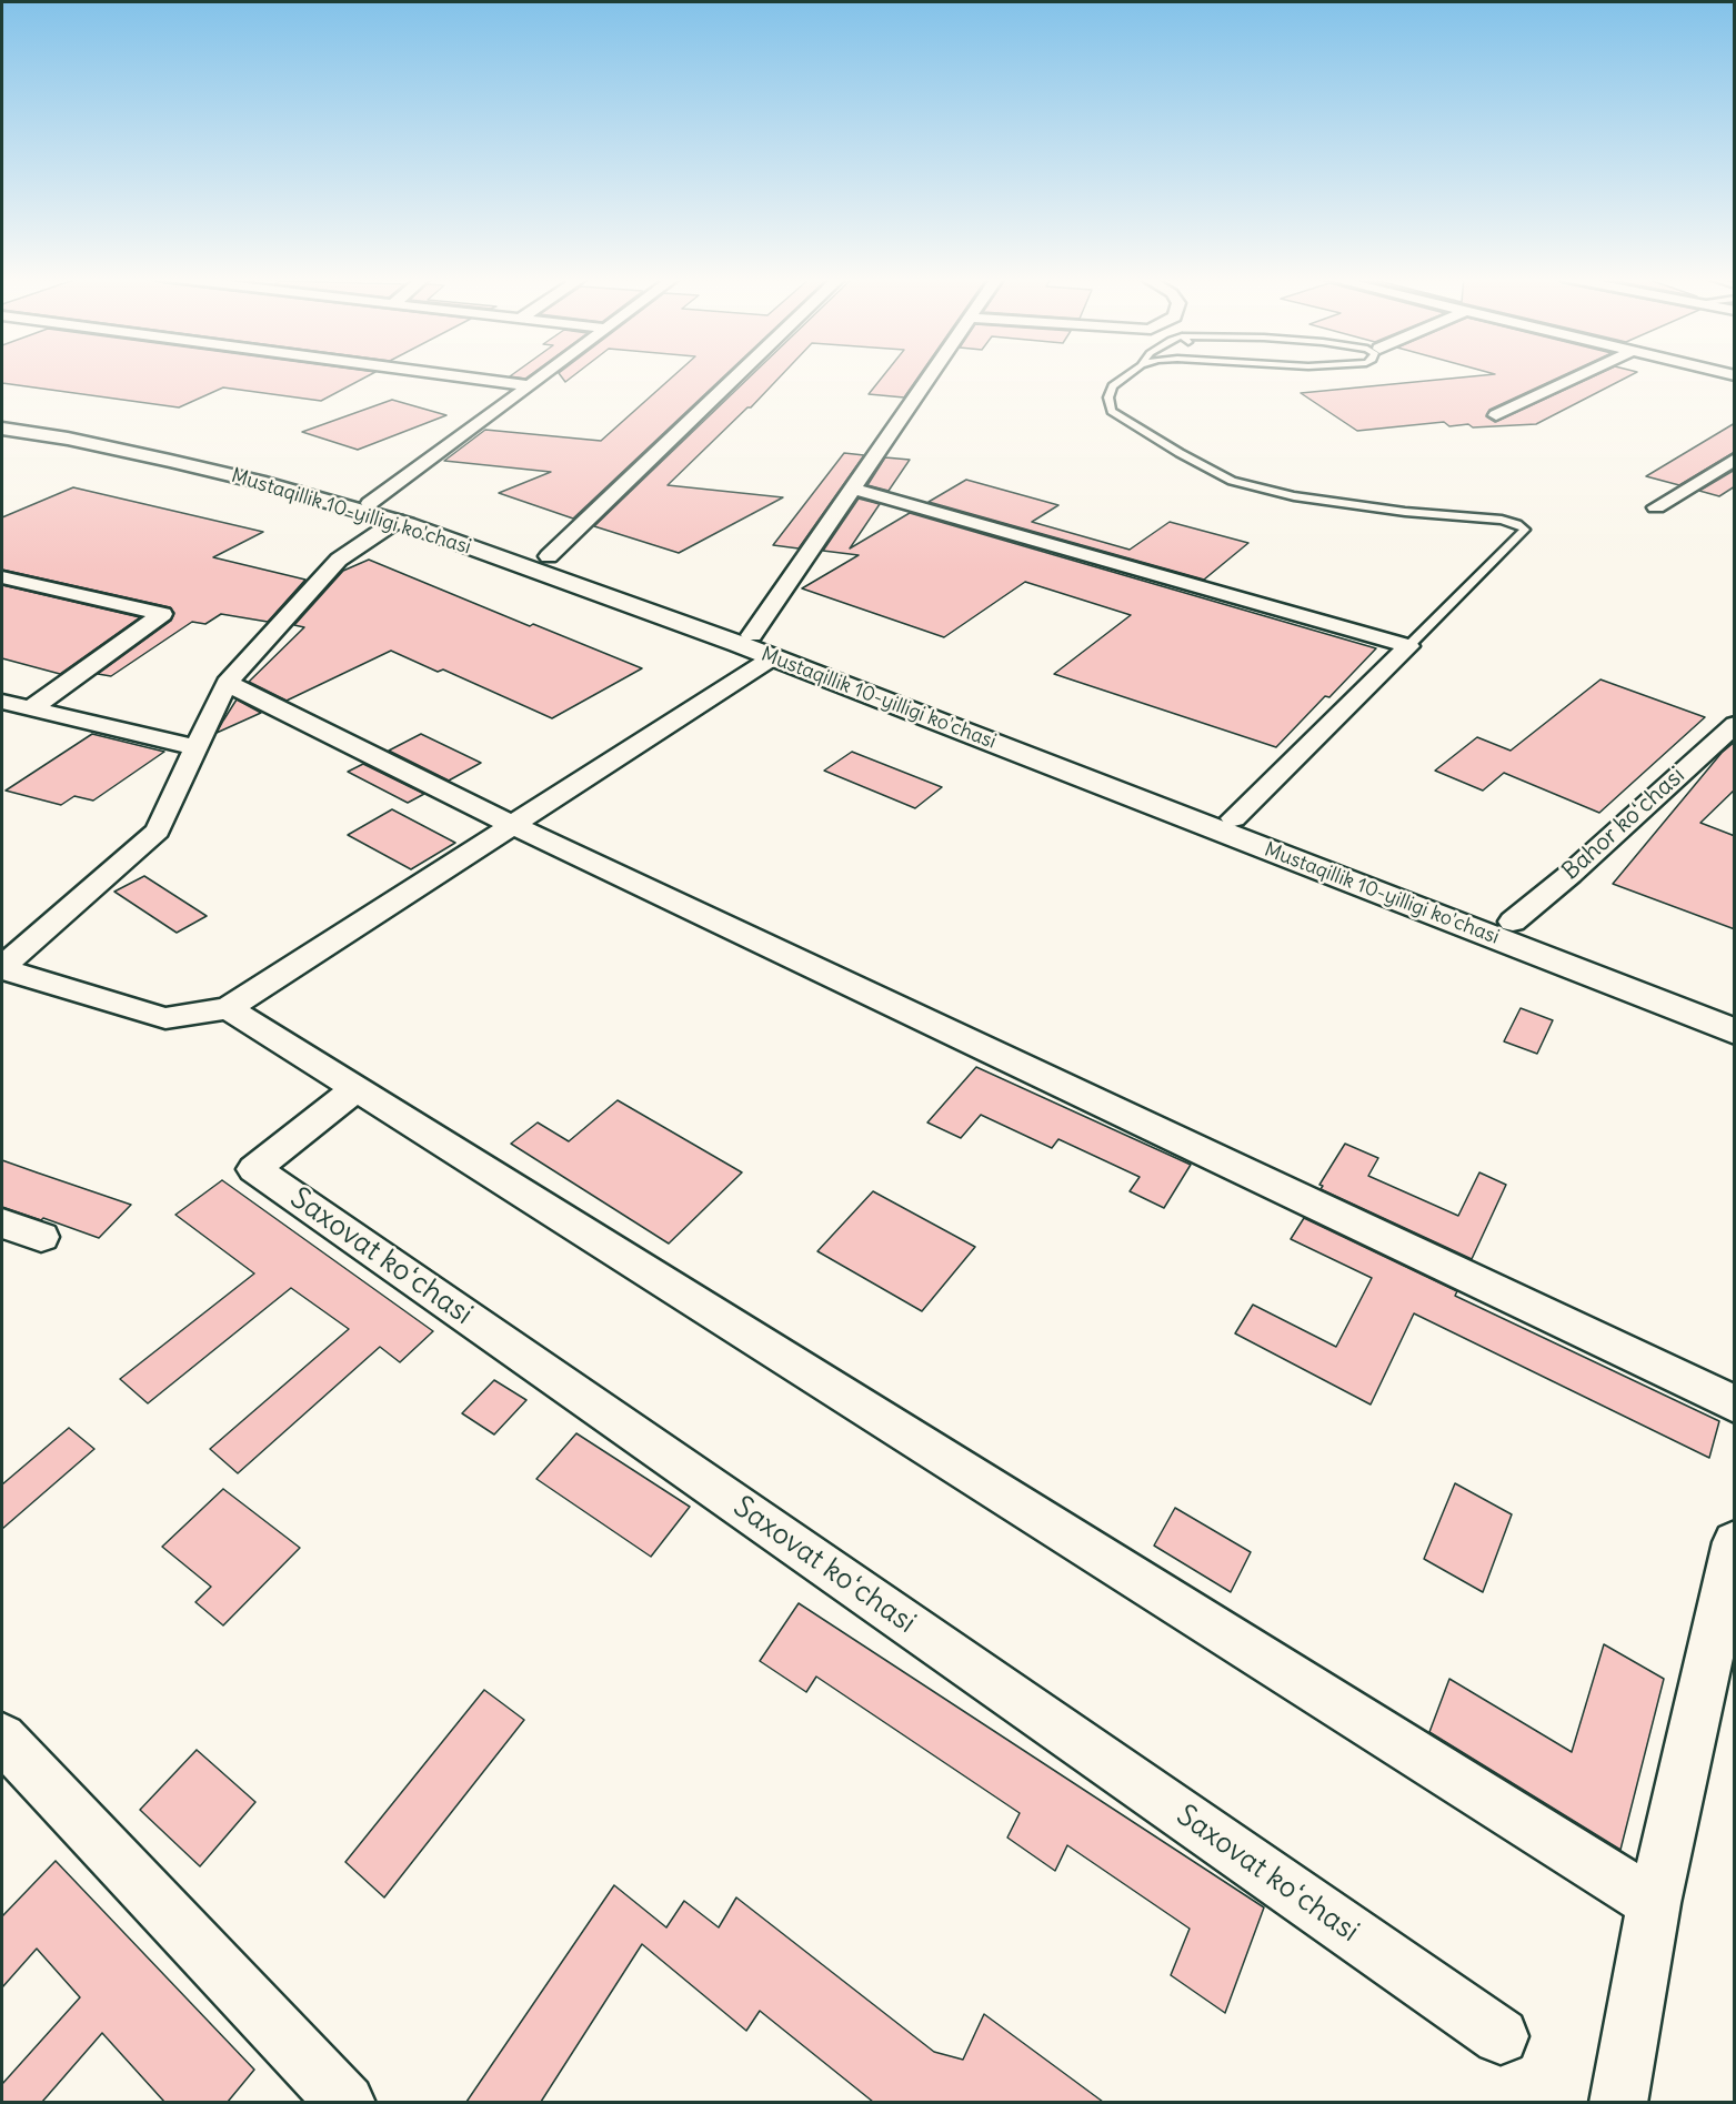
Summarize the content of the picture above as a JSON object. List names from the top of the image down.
{
  "streets": {
    "main road": ["Mustaqillik 10-yilligi ko'chasi"],
    "street": ["Bahor koʻchasi", "Saxovat koʻchasi"]
  },
  "crossings": [
    ["Mustaqillik 10-yilligi ko'chasi", "Bahor koʻchasi"]
  ]
}
